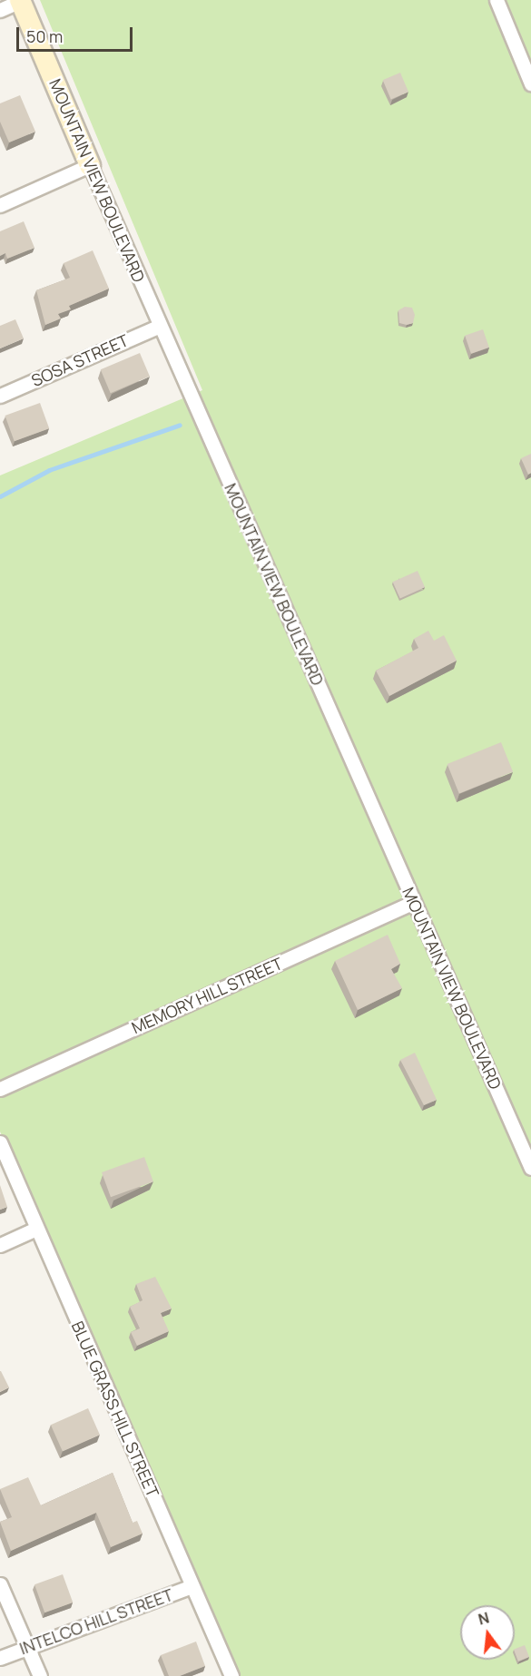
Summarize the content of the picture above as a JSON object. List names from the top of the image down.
{
  "streets": {
    "street": [
      "MOUNTAIN VIEW BOULEVARD",
      "SOSA STREET",
      "MEMORY HILL STREET",
      "BLUE GRASS HILL STREET",
      "INTELCO HILL STREET"
    ]
  },
  "crossings": [
    ["MOUNTAIN VIEW BOULEVARD", "SOSA STREET"],
    ["MOUNTAIN VIEW BOULEVARD", "MEMORY HILL STREET"],
    ["BLUE GRASS HILL STREET", "INTELCO HILL STREET"]
  ],
  "scale_bar": "50 m",
  "north": "top"
}
